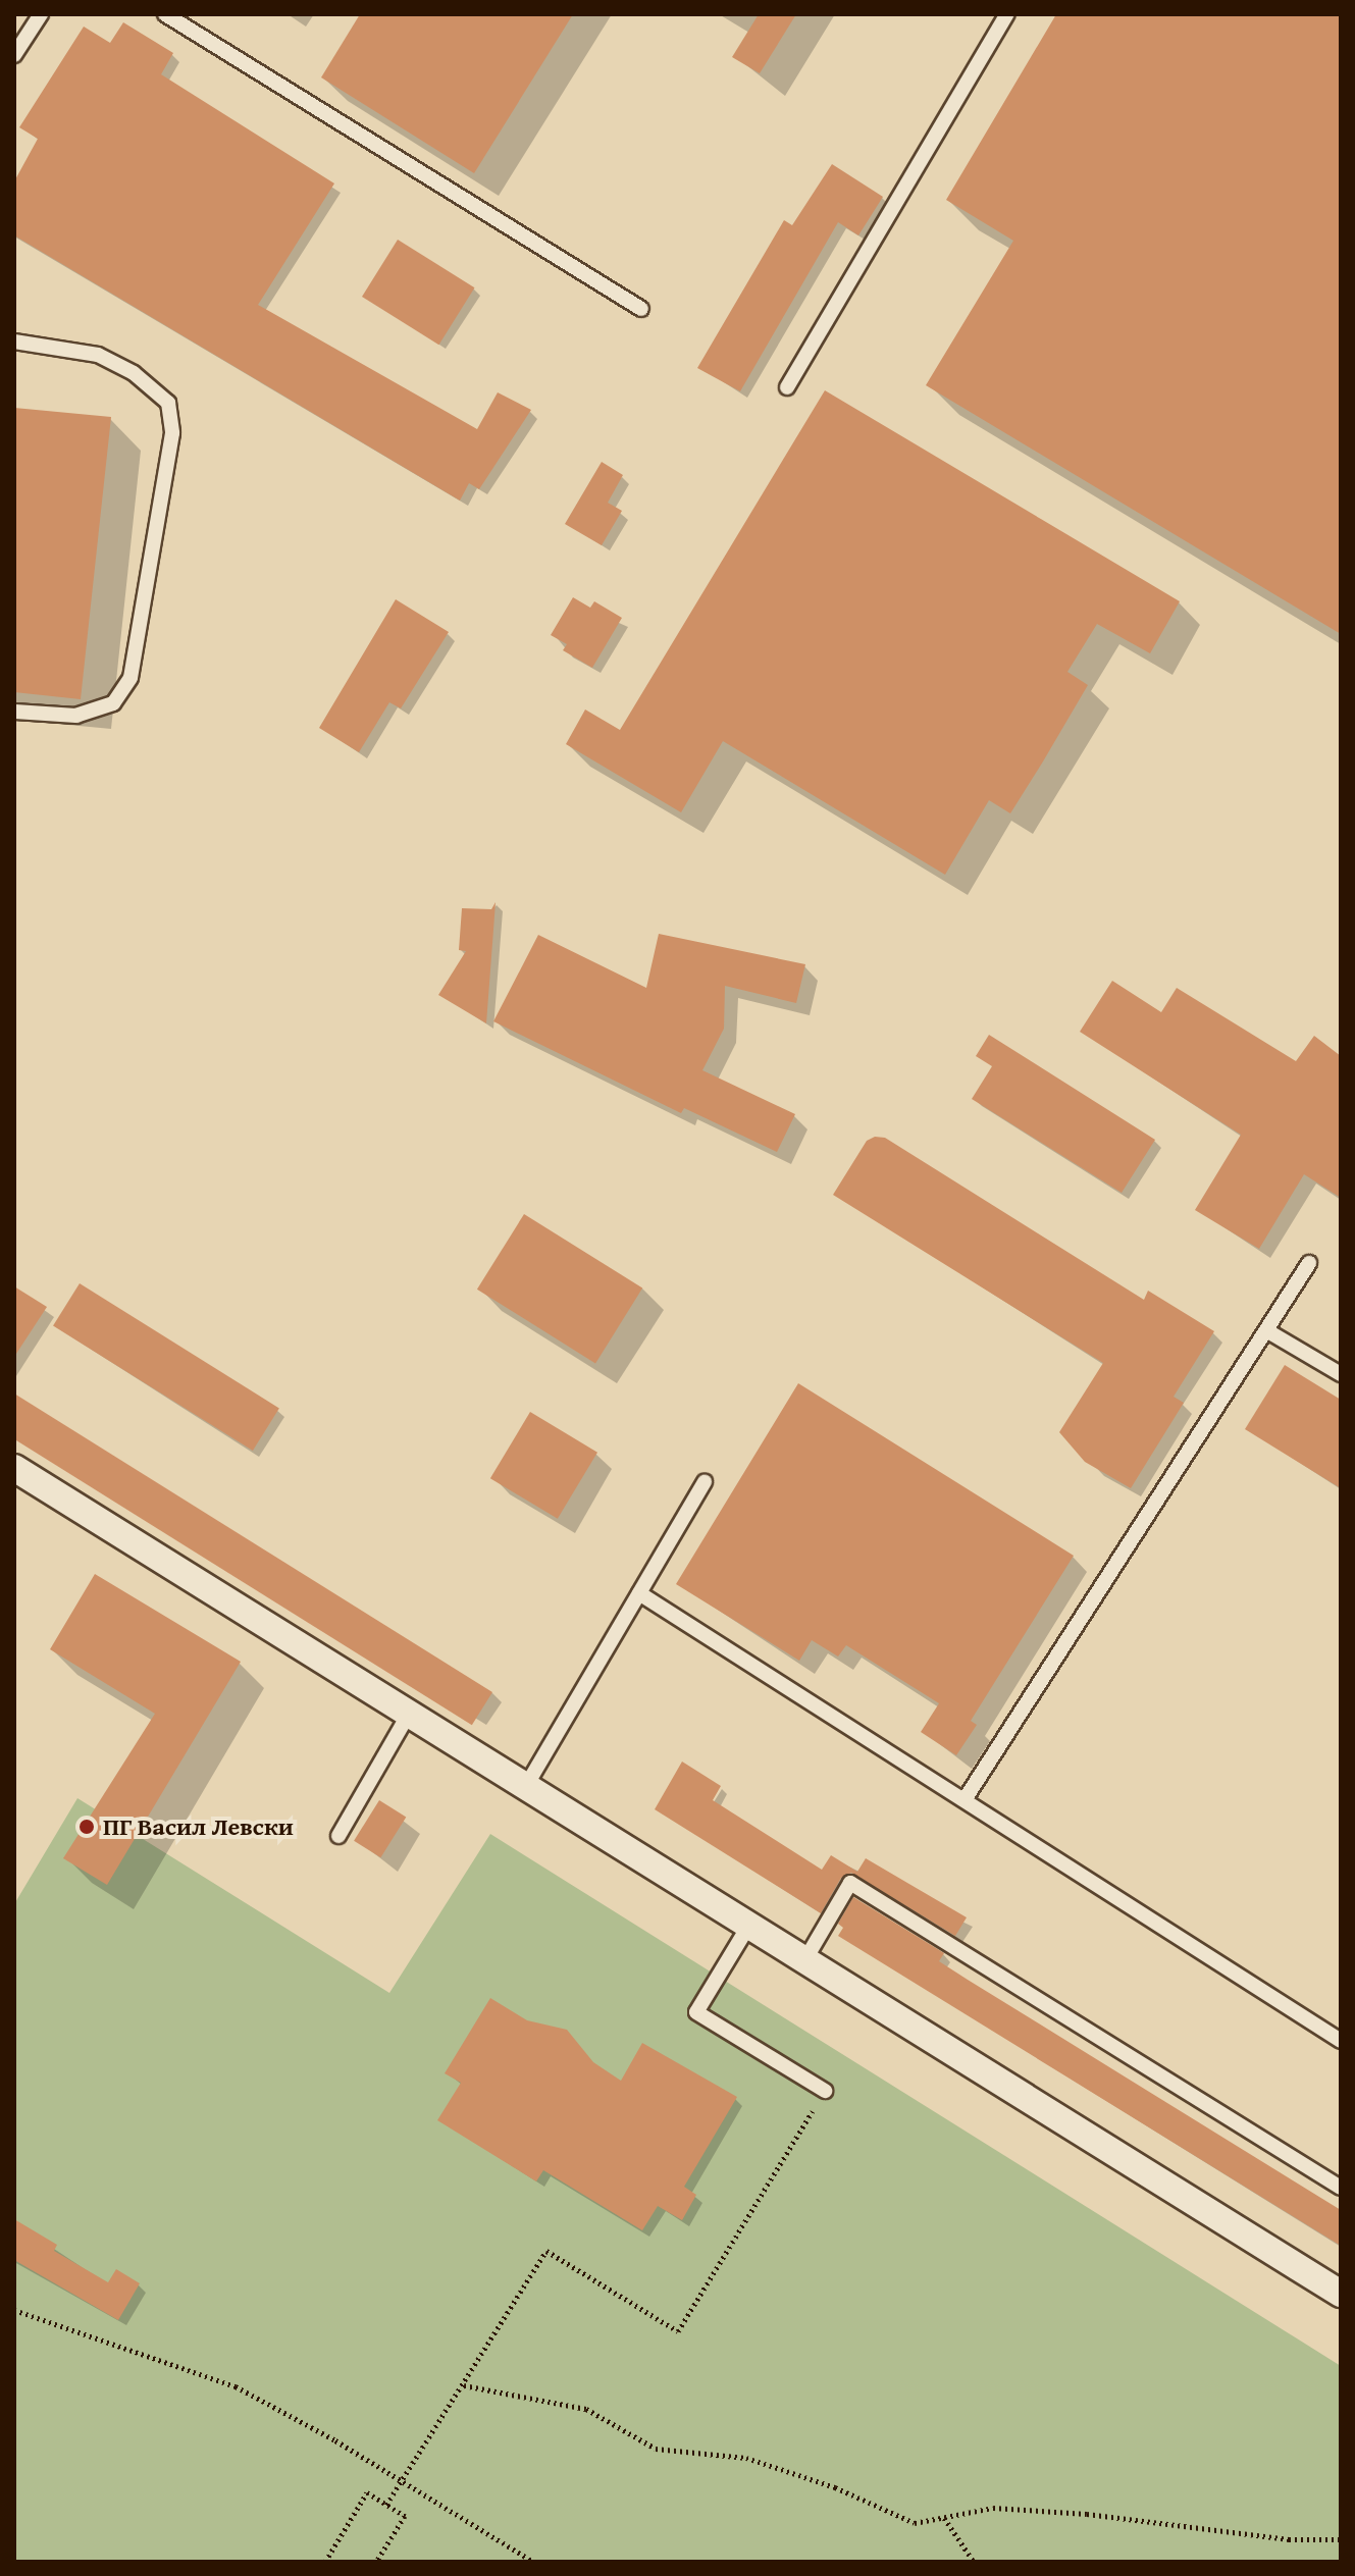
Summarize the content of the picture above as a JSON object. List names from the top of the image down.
{
  "places": ["ПГ Васил Левски"]
}
